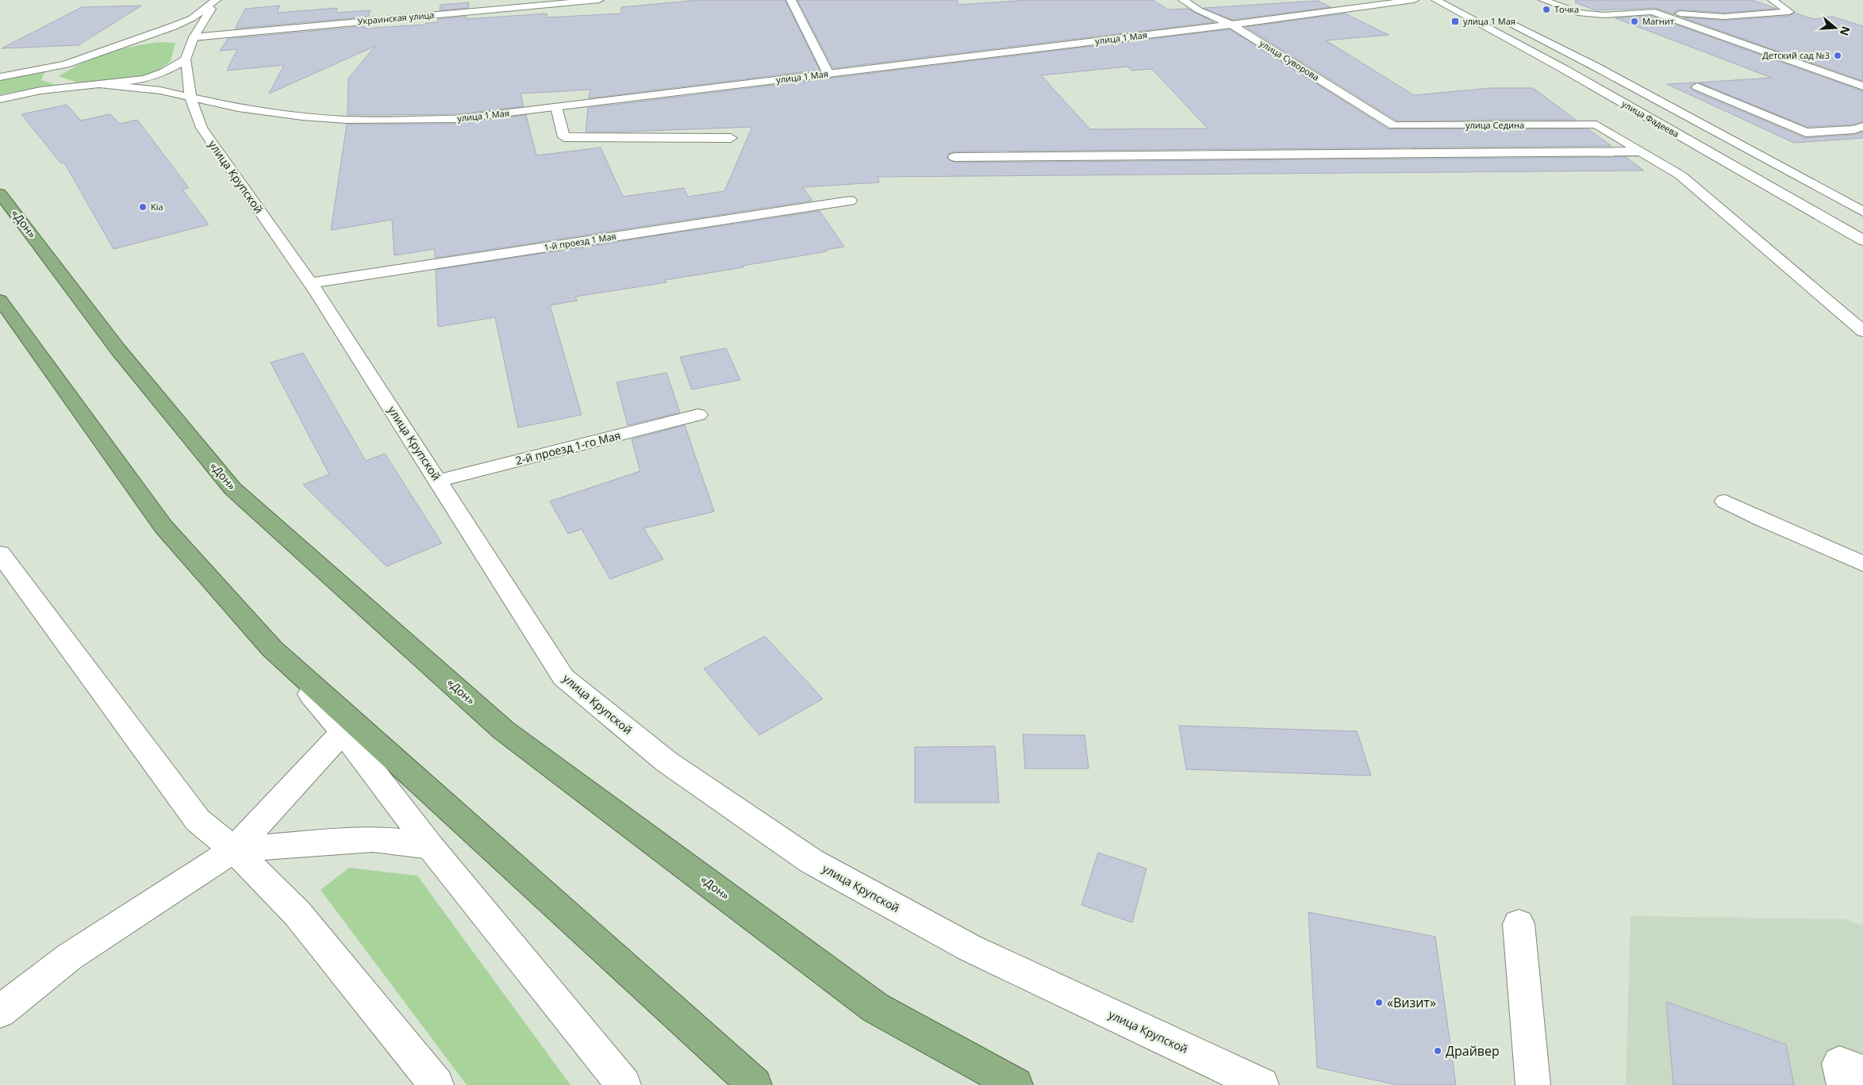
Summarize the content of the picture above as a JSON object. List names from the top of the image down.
{
  "streets": {
    "highway": ["«Дон»"],
    "street": [
      "Украинская улица",
      "улица 1 Мая",
      "улица Суворова",
      "улица Фадеева",
      "улица Седина",
      "улица Крупской",
      "1-й проезд 1 Мая",
      "2-й проезд 1-го Мая"
    ]
  },
  "crossings": [
    ["Украинская улица", "улица Крупской"],
    ["улица 1 Мая", "улица Суворова"],
    ["улица 1 Мая", "улица Крупской"],
    ["улица Суворова", "улица Седина"],
    ["улица Крупской", "1-й проезд 1 Мая"],
    ["улица Крупской", "2-й проезд 1-го Мая"]
  ],
  "places": {
    "other": [
      "Точка",
      "Магнит",
      "Детский сад №3",
      "Kia",
      "«Визит»",
      "Драйвер"
    ],
    "transit": ["улица 1 Мая"]
  },
  "north": "right"
}
